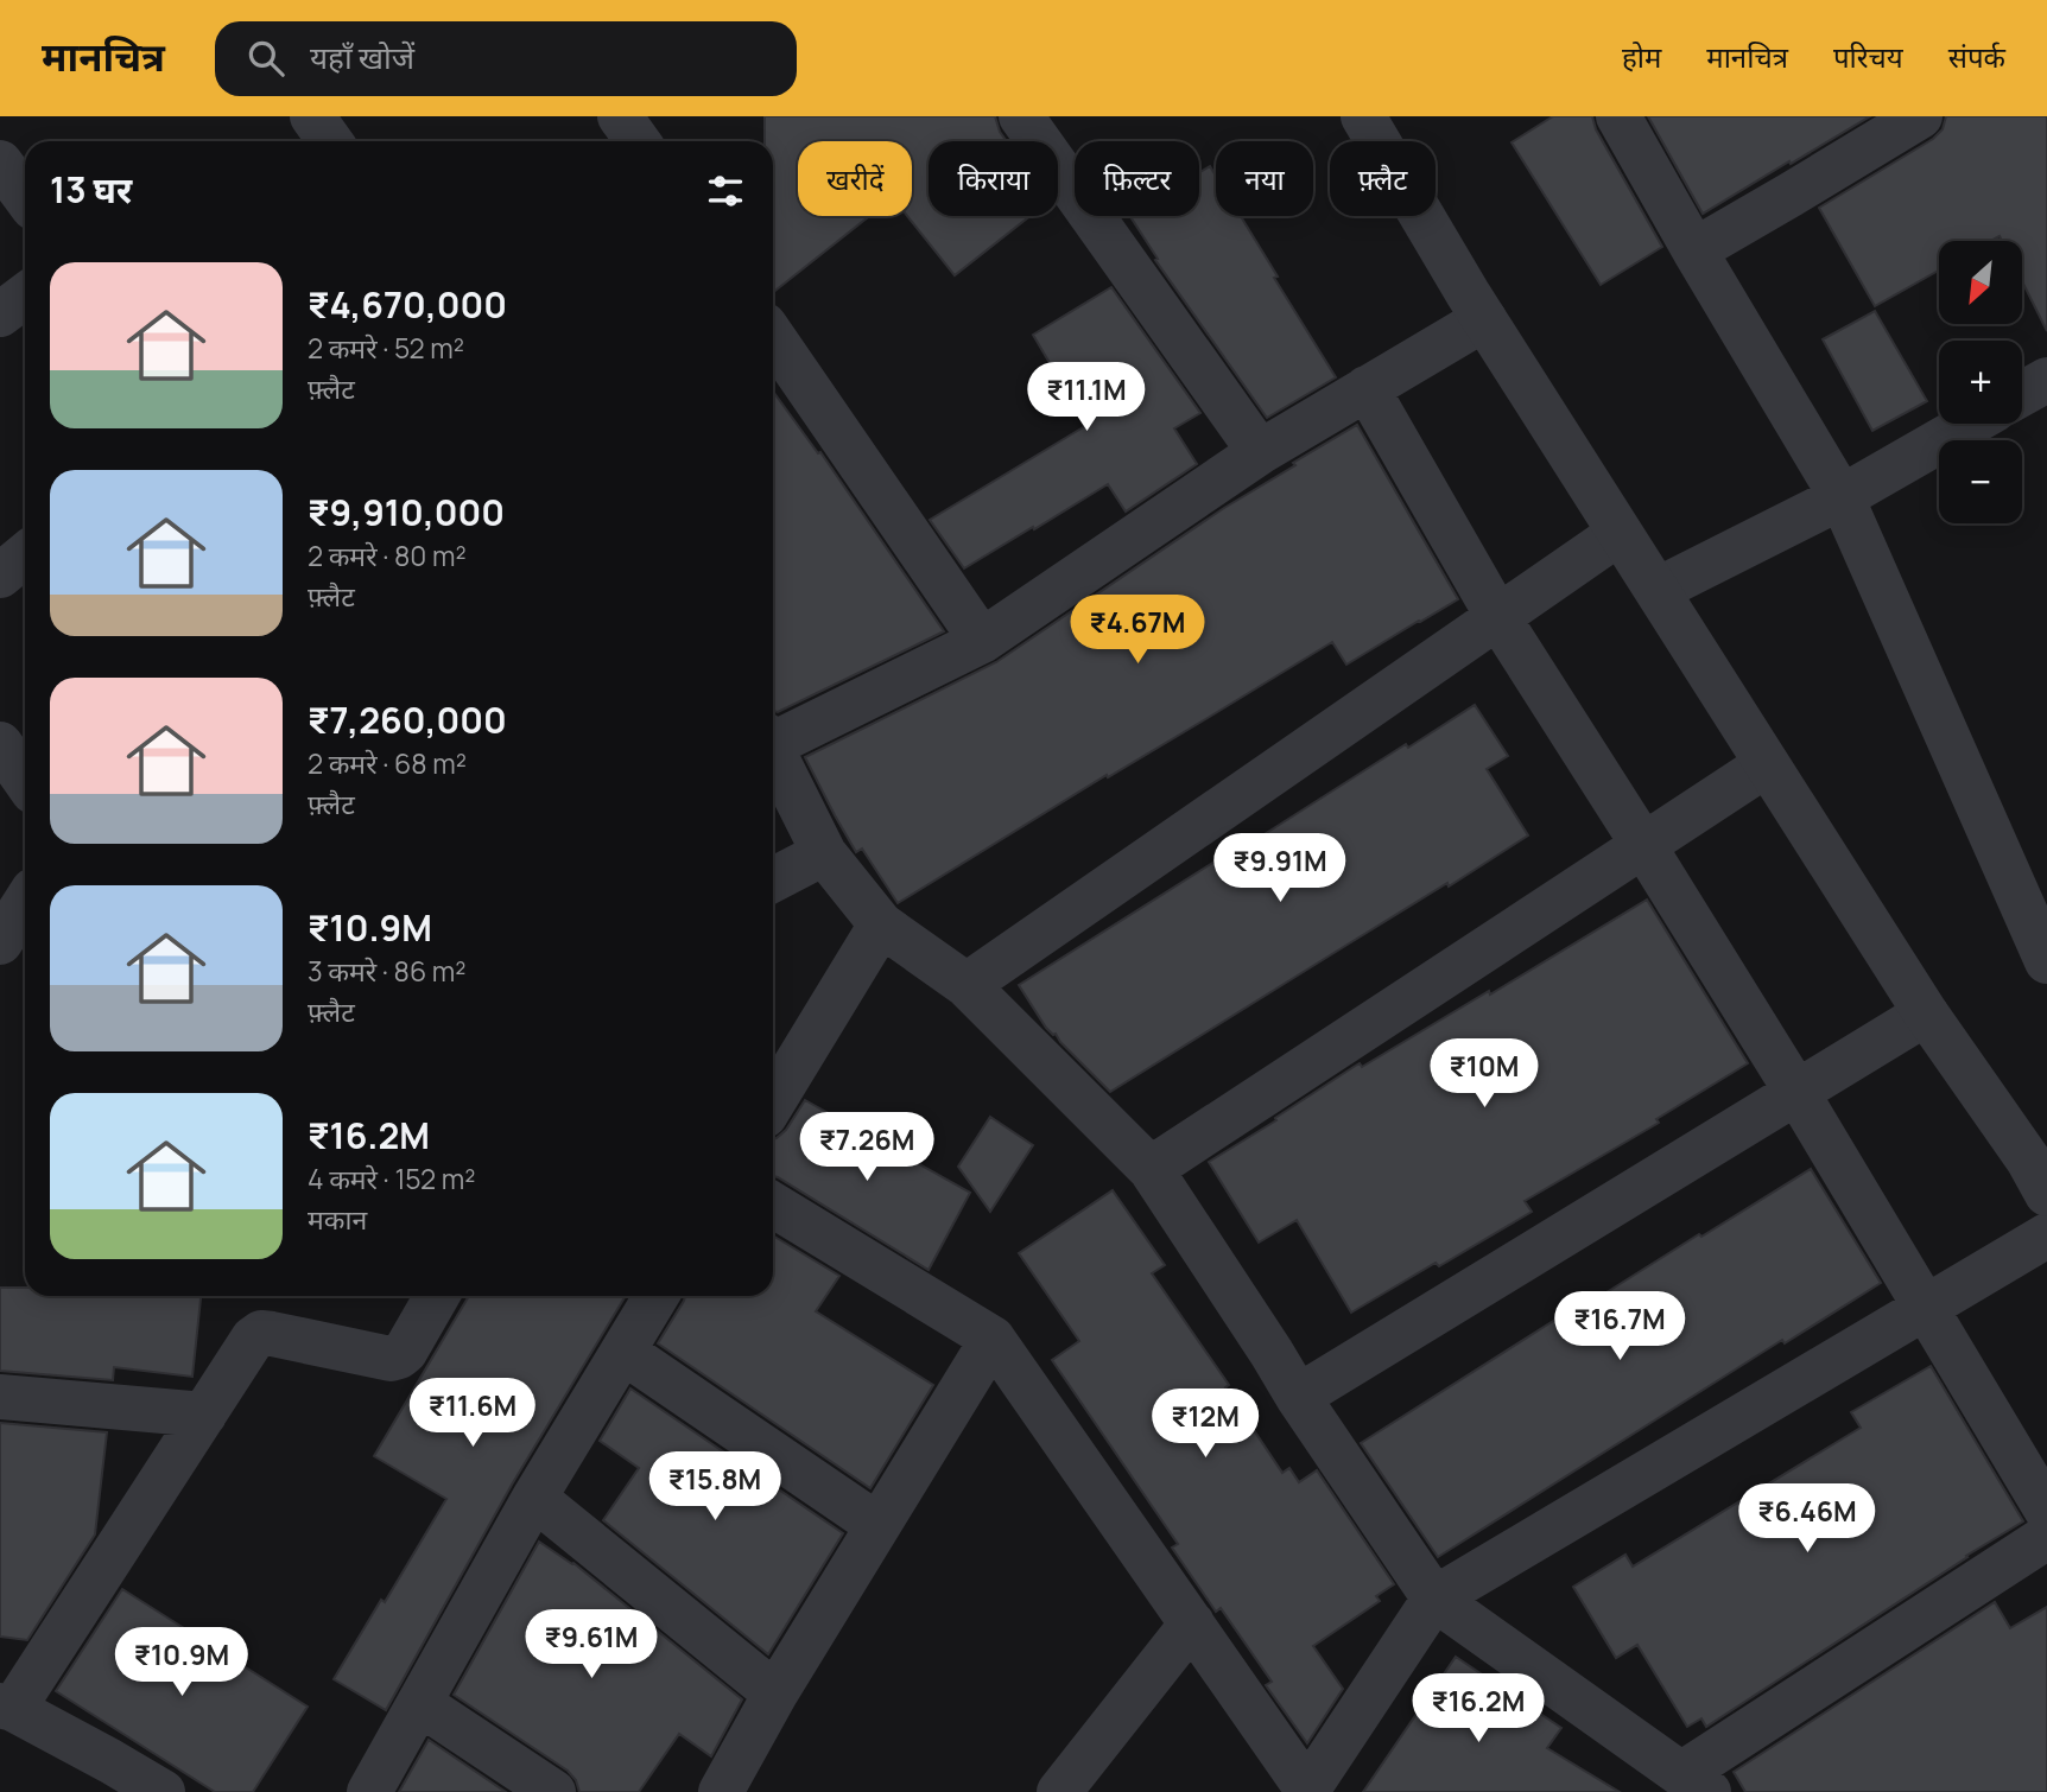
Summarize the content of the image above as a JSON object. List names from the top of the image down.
{
  "north": "bottom left",
  "page": {
    "header": "मानचित्र",
    "search": "यहाँ खोजें",
    "nav": [
      "होम",
      "मानचित्र",
      "परिचय",
      "संपर्क"
    ],
    "chip": [
      "खरीदें",
      "किराया",
      "फ़िल्टर",
      "नया",
      "फ़्लैट"
    ],
    "heading": "13 घर",
    "map_buttons": ["+", "−"],
    "list": [
      {
        "name": "₹4,670,000",
        "note": "2 कमरे · 52 m² · फ़्लैट"
      },
      {
        "name": "₹9,910,000",
        "note": "2 कमरे · 80 m² · फ़्लैट"
      },
      {
        "name": "₹7,260,000",
        "note": "2 कमरे · 68 m² · फ़्लैट"
      },
      {
        "name": "₹10.9M",
        "note": "3 कमरे · 86 m² · फ़्लैट"
      },
      {
        "name": "₹16.2M",
        "note": "4 कमरे · 152 m² · मकान"
      }
    ],
    "price": [
      "₹11.1M",
      "₹4.67M",
      "₹9.91M",
      "₹10M",
      "₹7.26M",
      "₹16.7M",
      "₹11.6M",
      "₹12M",
      "₹15.8M",
      "₹6.46M",
      "₹9.61M",
      "₹10.9M",
      "₹16.2M"
    ]
  }
}
